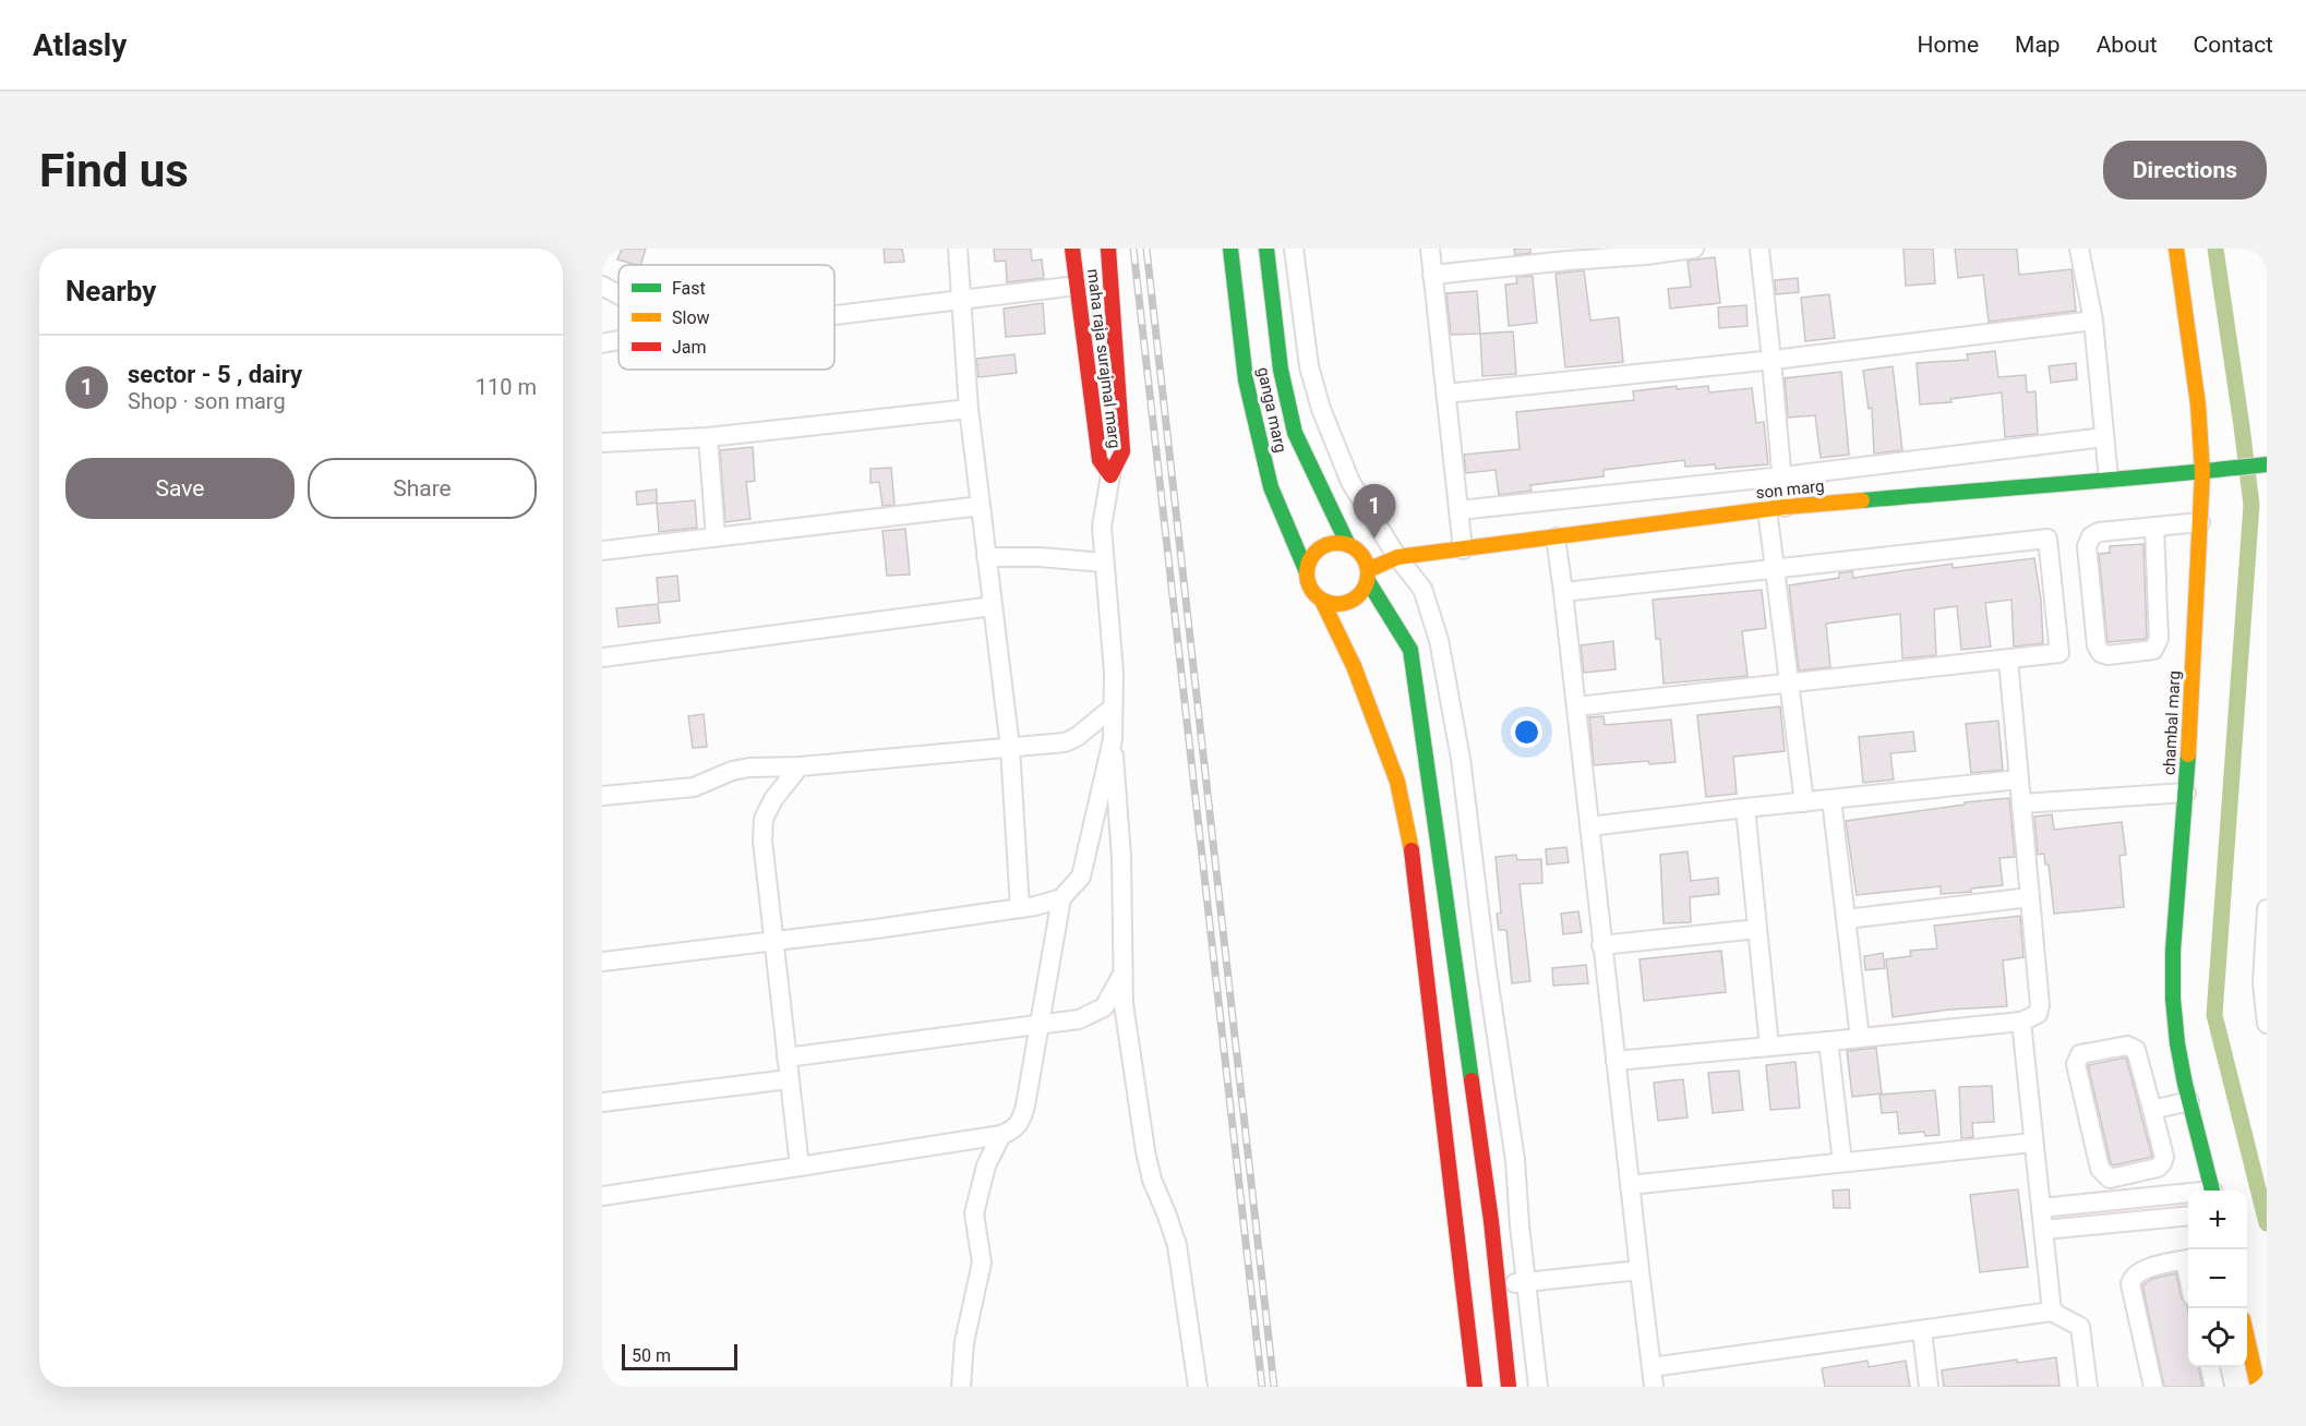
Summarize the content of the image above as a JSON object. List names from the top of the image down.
{
  "streets": {
    "street": [
      "maha raja surajmal marg",
      "ganga marg",
      "son marg",
      "chambal marg"
    ]
  },
  "crossings": [
    ["ganga marg", "son marg"],
    ["son marg", "chambal marg"]
  ],
  "legend": ["Fast", "Slow", "Jam"],
  "scale_bar": "50 m",
  "page": {
    "header": "Atlasly",
    "nav": [
      "Home",
      "Map",
      "About",
      "Contact"
    ],
    "buttons": [
      "Directions",
      ["Save", "Share"]
    ],
    "title": "Find us",
    "heading": "Nearby",
    "list": [
      {
        "mark": "1",
        "name": "sector - 5 , dairy",
        "note": "Shop · son marg",
        "value": "110 m"
      }
    ],
    "pins": "1",
    "map_buttons": ["+", "−"],
    "scale": "50 m"
  }
}
